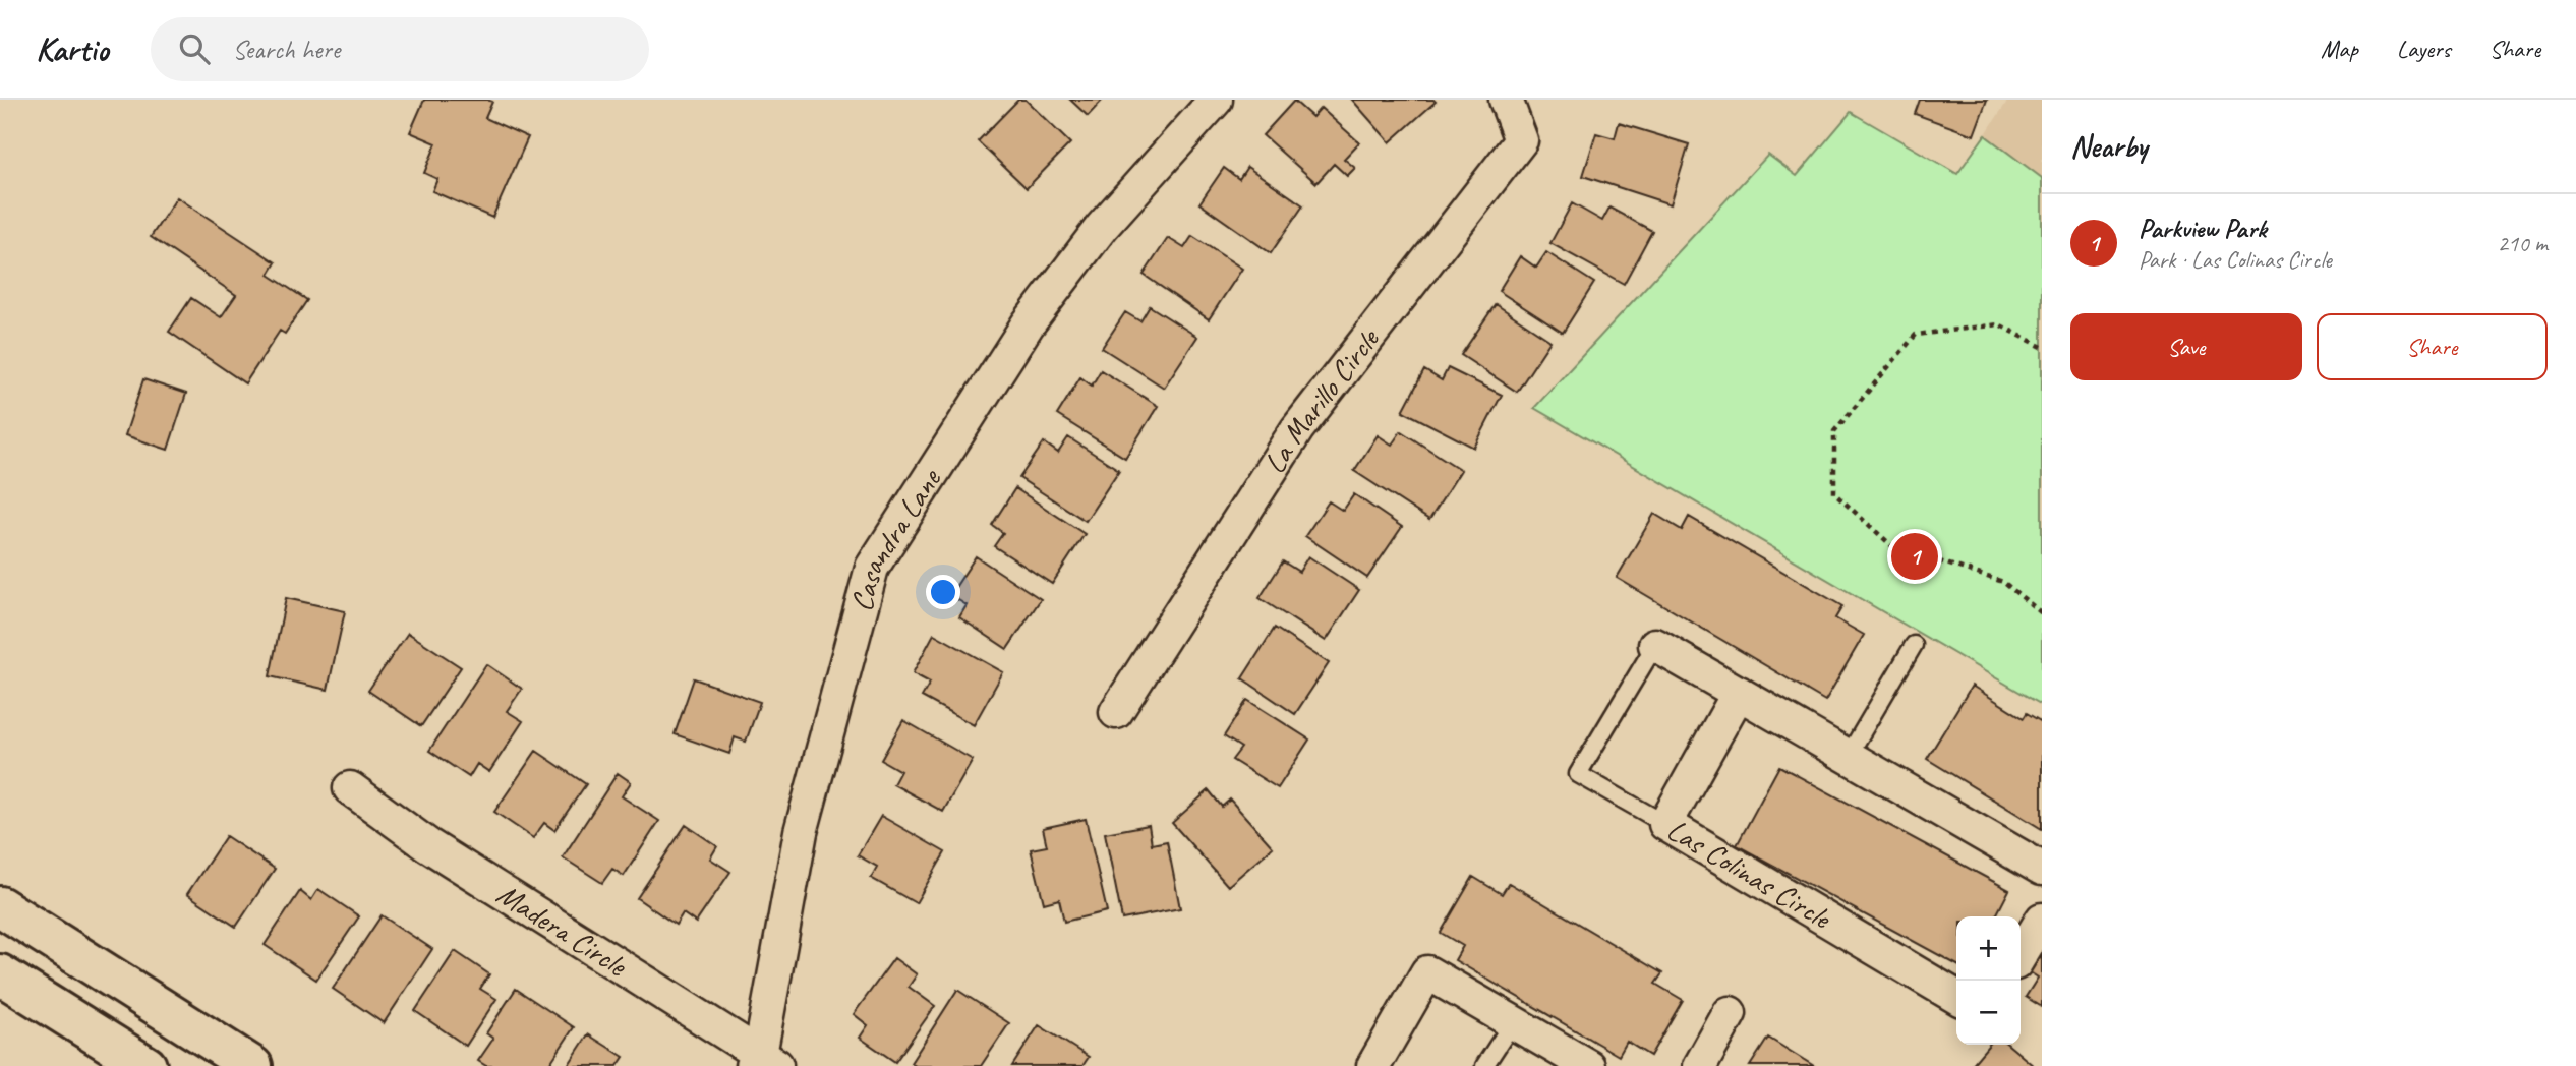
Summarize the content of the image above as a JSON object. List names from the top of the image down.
{
  "streets": {
    "street": [
      "La Marillo Circle",
      "Casandra Lane",
      "Las Colinas Circle",
      "Madera Circle"
    ]
  },
  "crossings": [
    ["Casandra Lane", "Madera Circle"]
  ],
  "page": {
    "header": "Kartio",
    "search": "Search here",
    "nav": ["Map", "Layers", "Share"],
    "heading": "Nearby",
    "list": [
      {
        "mark": "1",
        "name": "Parkview Park",
        "note": "Park · Las Colinas Circle",
        "value": "210 m"
      }
    ],
    "buttons": ["Save", "Share"],
    "pins": "1",
    "map_buttons": ["+", "−"]
  }
}
